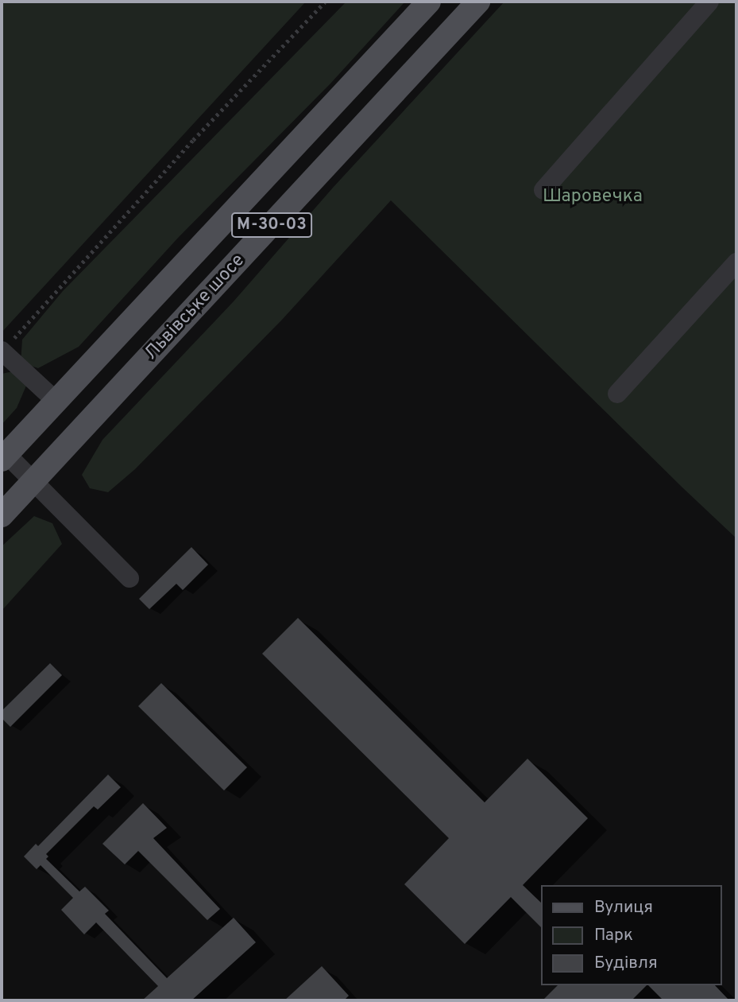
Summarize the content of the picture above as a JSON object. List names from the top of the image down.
{
  "streets": {
    "main road": ["М-30-03", "Львівське шосе"]
  },
  "parks": ["Шаровечка"],
  "legend": ["Вулиця", "Парк", "Будівля"]
}
